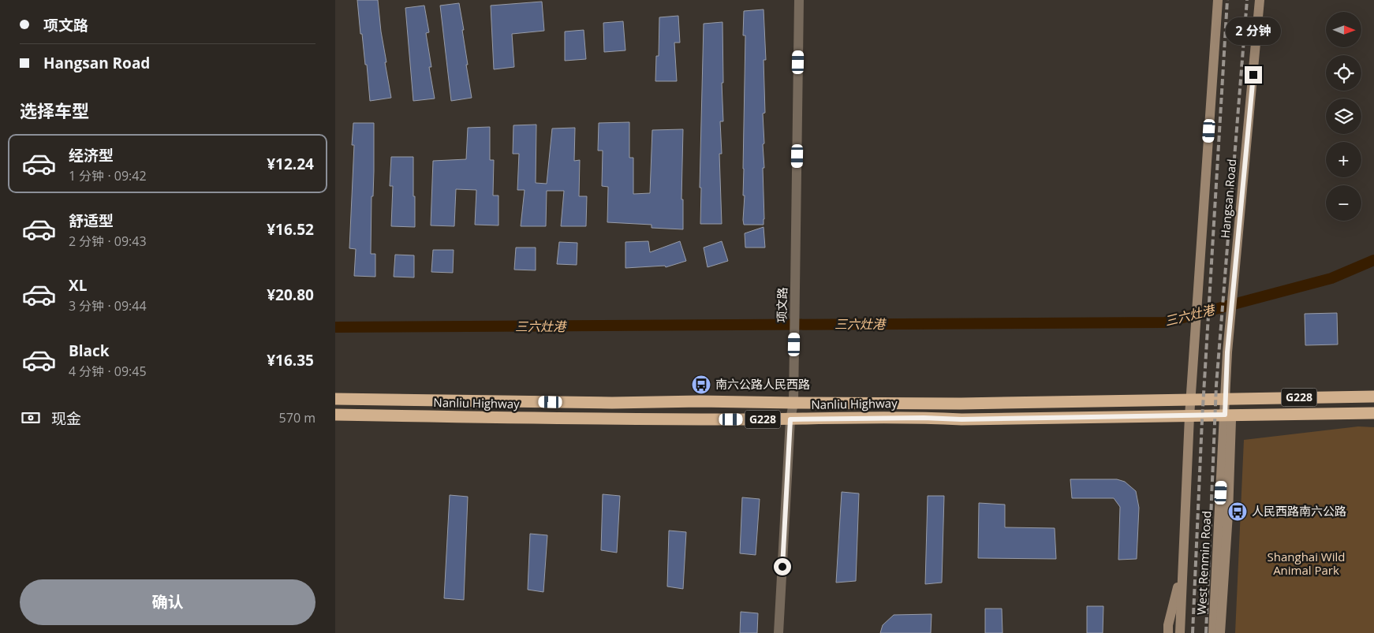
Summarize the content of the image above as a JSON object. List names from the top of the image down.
{
  "streets": {
    "highway": ["G228", "Nanliu Highway"],
    "main road": ["Hangsan Road", "West Renmin Road"],
    "street": ["项文路"]
  },
  "crossings": [
    ["Hangsan Road", "Nanliu Highway"],
    ["Hangsan Road", "West Renmin Road"],
    ["项文路", "Nanliu Highway"],
    ["Nanliu Highway", "West Renmin Road"]
  ],
  "water": ["三六灶港"],
  "parks": ["Shanghai Wild Animal Park"],
  "places": {
    "bus stop": ["南六公路人民西路", "人民西路南六公路"]
  },
  "north": "right",
  "page": {
    "banner": ["项文路", "Hangsan Road"],
    "map_buttons": ["+", "−"],
    "bubble": "2 分钟",
    "heading": "选择车型",
    "list": [
      {
        "name": "经济型",
        "note": "1 分钟 · 09:42",
        "value": "¥12.24"
      },
      {
        "name": "舒适型",
        "note": "2 分钟 · 09:43",
        "value": "¥16.52"
      },
      {
        "name": "XL",
        "note": "3 分钟 · 09:44",
        "value": "¥20.80"
      },
      {
        "name": "Black",
        "note": "4 分钟 · 09:45",
        "value": "¥16.35"
      }
    ],
    "pay": ["现金", "570 m"],
    "buttons": "确认"
  }
}
